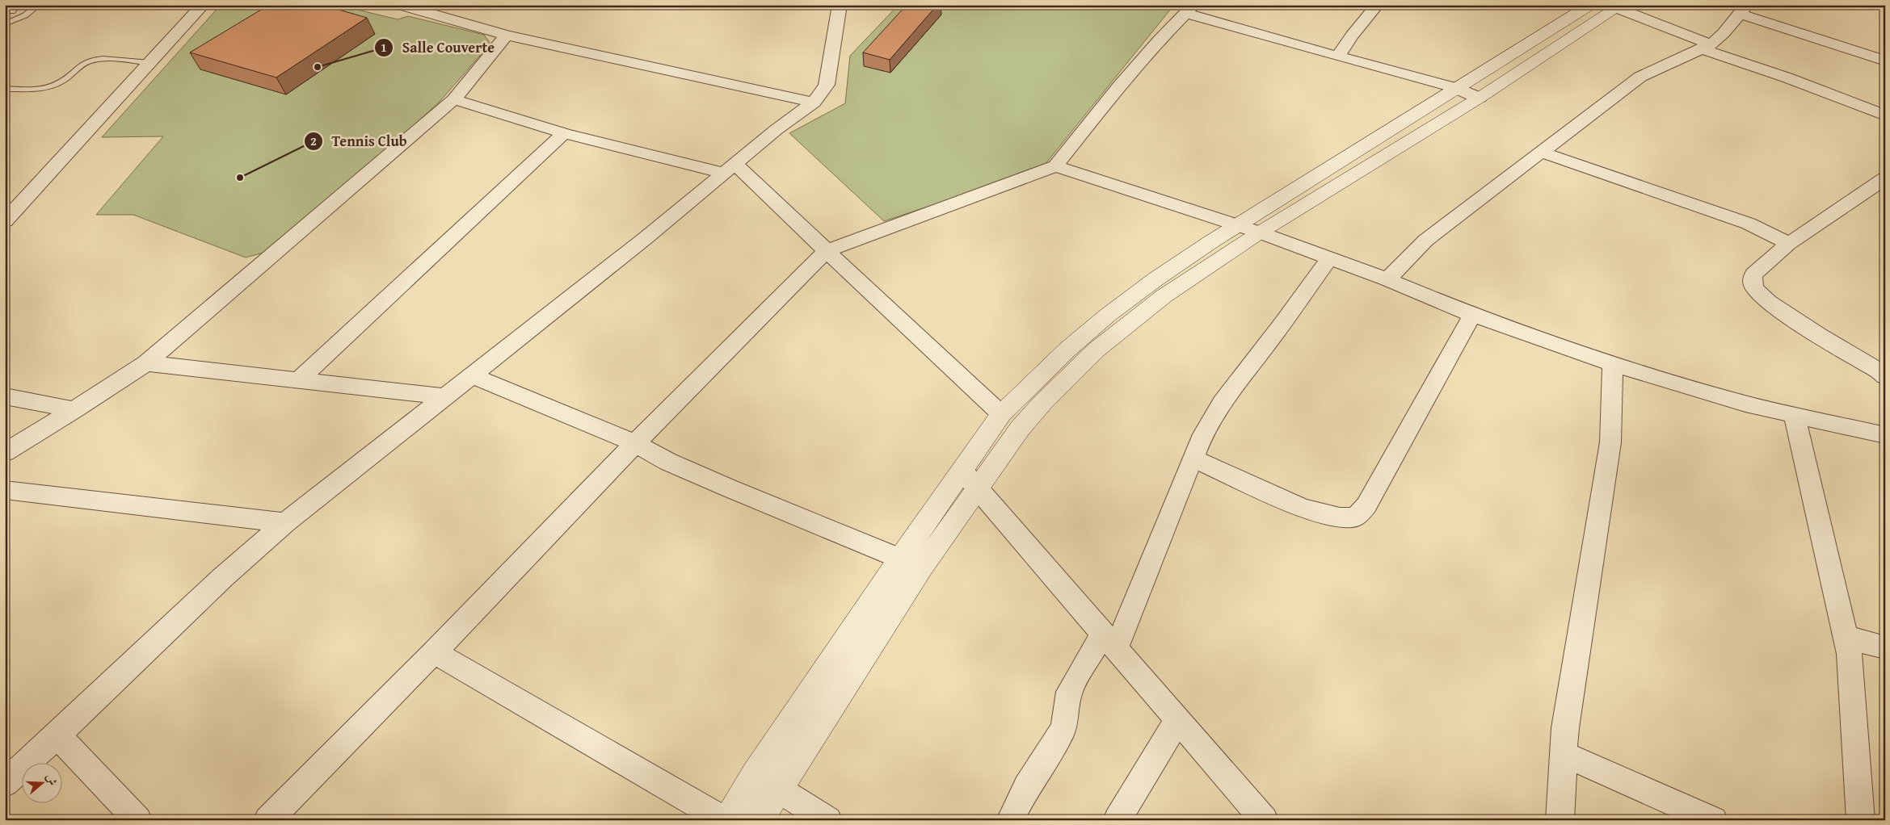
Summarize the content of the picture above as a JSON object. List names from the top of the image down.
{
  "places": ["Salle Couverte", "Tennis Club"],
  "north": "right"
}
